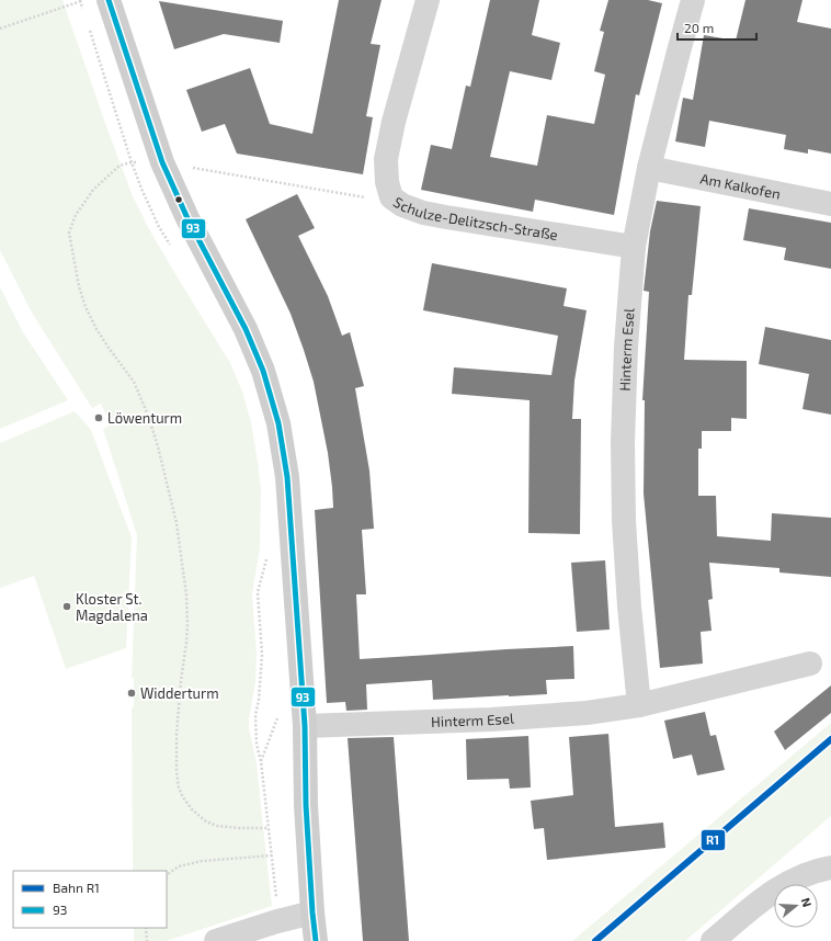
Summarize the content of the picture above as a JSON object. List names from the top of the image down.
{
  "streets": {
    "street": ["Am Kalkofen", "Schulze-Delitzsch-Straße", "Hinterm Esel"]
  },
  "crossings": [
    ["Am Kalkofen", "Hinterm Esel"],
    ["Schulze-Delitzsch-Straße", "Hinterm Esel"]
  ],
  "places": ["Löwenturm", "Kloster St. Magdalena", "Widderturm"],
  "lines": ["transit line 93", "rail line R1"],
  "legend": ["Bahn R1", "93"],
  "scale_bar": "20 m",
  "north": "right"
}
